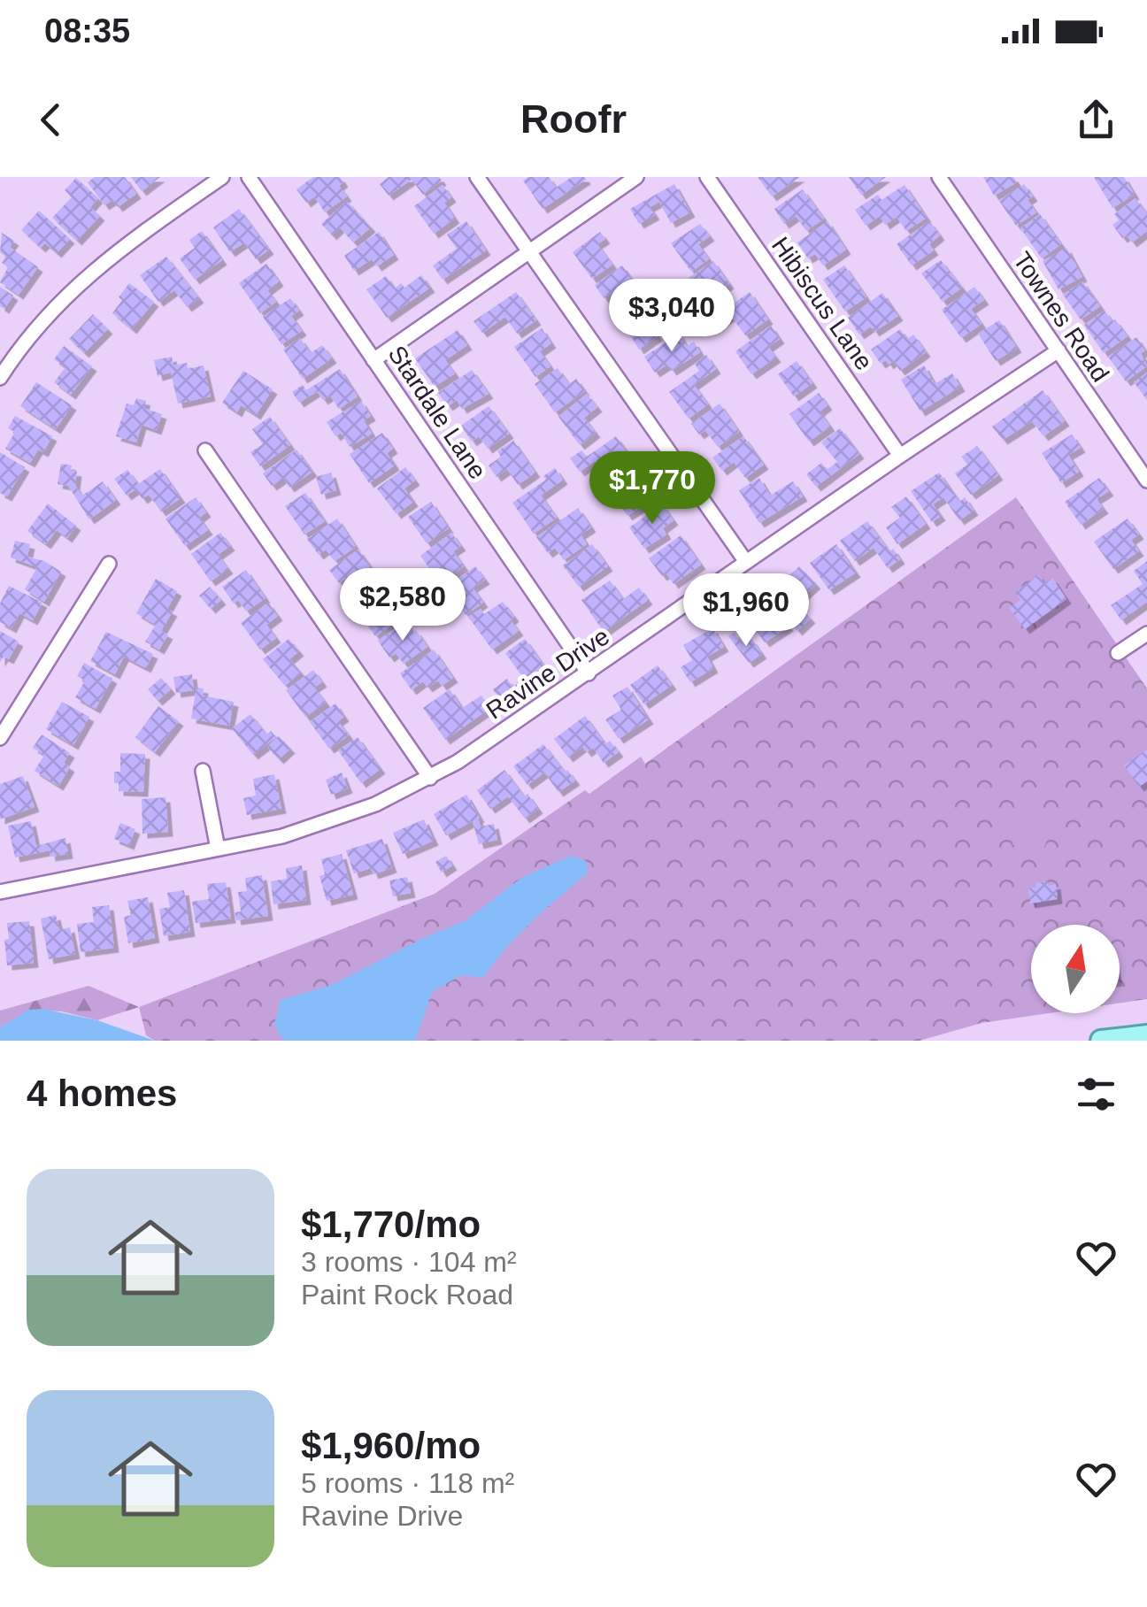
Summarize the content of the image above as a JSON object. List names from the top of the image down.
{
  "streets": {
    "street": [
      "Hibiscus Lane",
      "Townes Road",
      "Stardale Lane",
      "Ravine Drive"
    ]
  },
  "crossings": [
    ["Hibiscus Lane", "Ravine Drive"],
    ["Townes Road", "Ravine Drive"],
    ["Stardale Lane", "Ravine Drive"]
  ],
  "north": "top",
  "page": {
    "status": "08:35",
    "header": "Roofr",
    "price": [
      "$3,040",
      "$1,770",
      "$2,580",
      "$1,960"
    ],
    "heading": "4 homes",
    "list": [
      {
        "name": "$1,770/mo",
        "note": "3 rooms · 104 m² · Paint Rock Road"
      },
      {
        "name": "$1,960/mo",
        "note": "5 rooms · 118 m² · Ravine Drive"
      }
    ]
  }
}
